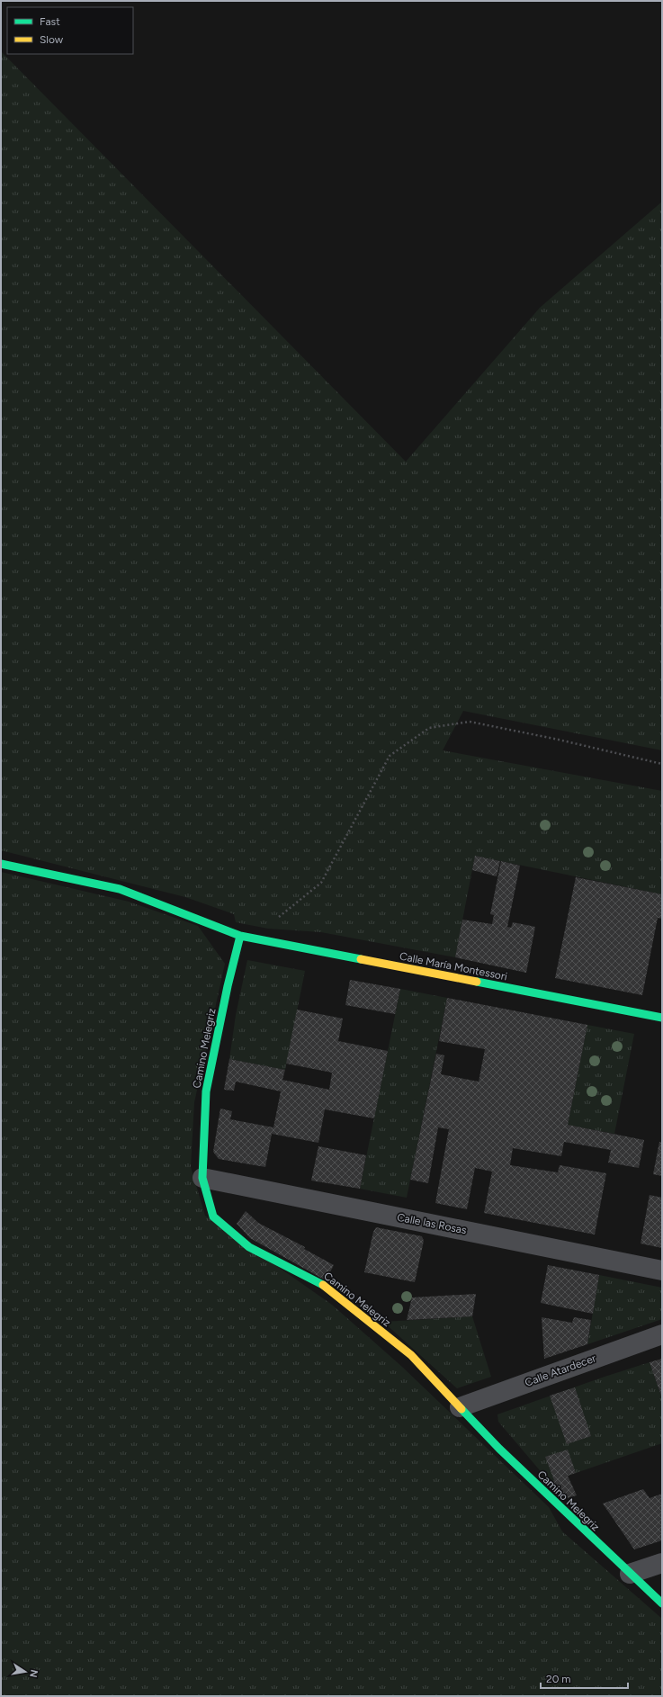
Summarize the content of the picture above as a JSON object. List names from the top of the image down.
{
  "streets": {
    "street": [
      "Calle María Montessori",
      "Camino Melegriz",
      "Calle las Rosas",
      "Calle Atardecer"
    ]
  },
  "crossings": [
    ["Calle María Montessori", "Camino Melegriz"],
    ["Camino Melegriz", "Calle las Rosas"],
    ["Camino Melegriz", "Calle Atardecer"]
  ],
  "legend": ["Fast", "Slow"],
  "scale_bar": "20 m",
  "north": "right"
}
